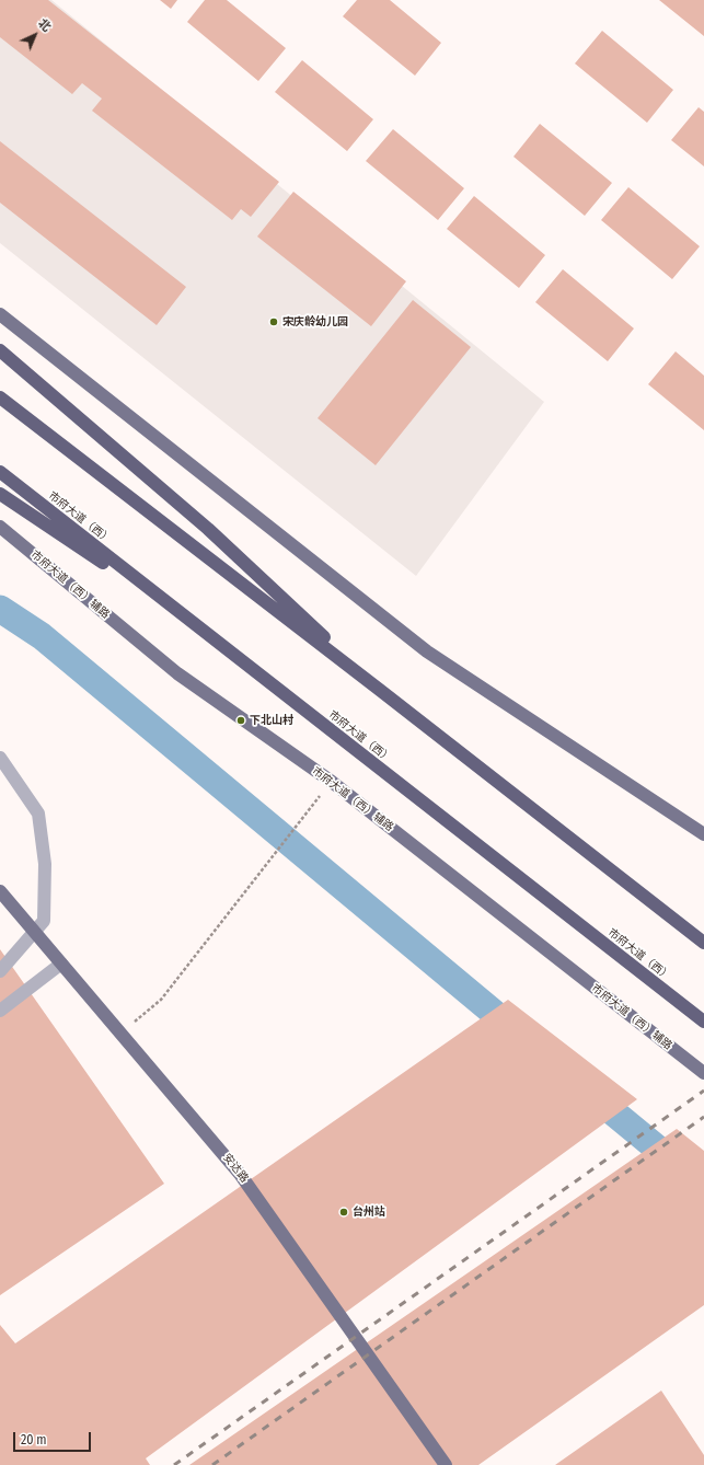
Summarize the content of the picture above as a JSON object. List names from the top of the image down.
{
  "streets": {
    "highway": ["市府大道（西）"],
    "main road": ["市府大道（西）辅路", "安达路"]
  },
  "places": ["宋庆龄幼儿园", "下北山村", "台州站"],
  "scale_bar": "20 m",
  "north": "top right"
}
